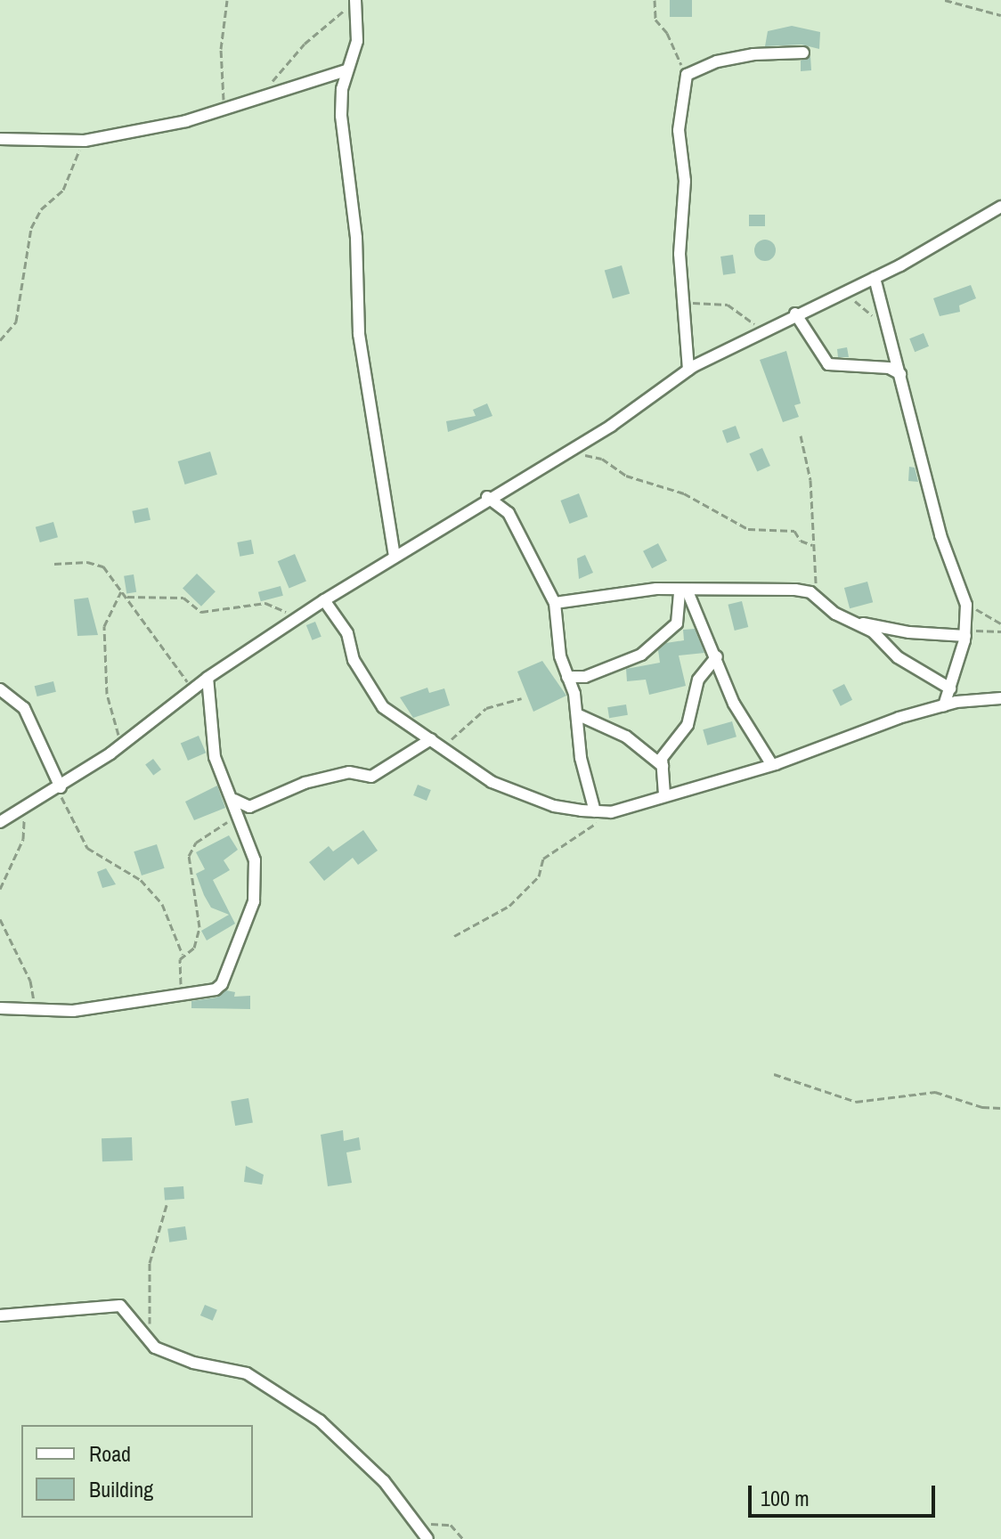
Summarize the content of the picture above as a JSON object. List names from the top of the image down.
{
  "legend": ["Road", "Building"],
  "scale_bar": "100 m"
}
